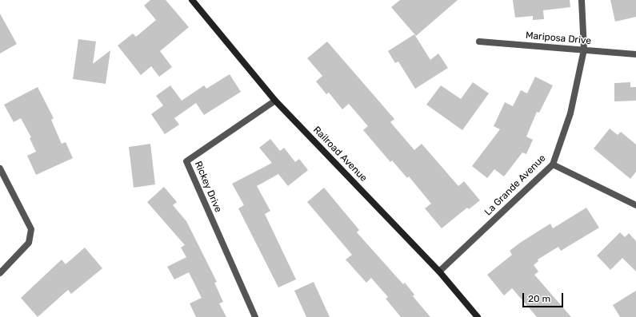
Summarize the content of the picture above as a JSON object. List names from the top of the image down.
{
  "streets": {
    "street": [
      "Mariposa Drive",
      "Railroad Avenue",
      "La Grande Avenue",
      "Rickey Drive"
    ]
  },
  "crossings": [
    ["Mariposa Drive", "La Grande Avenue"],
    ["Railroad Avenue", "La Grande Avenue"],
    ["Railroad Avenue", "Rickey Drive"]
  ],
  "scale_bar": "20 m"
}
